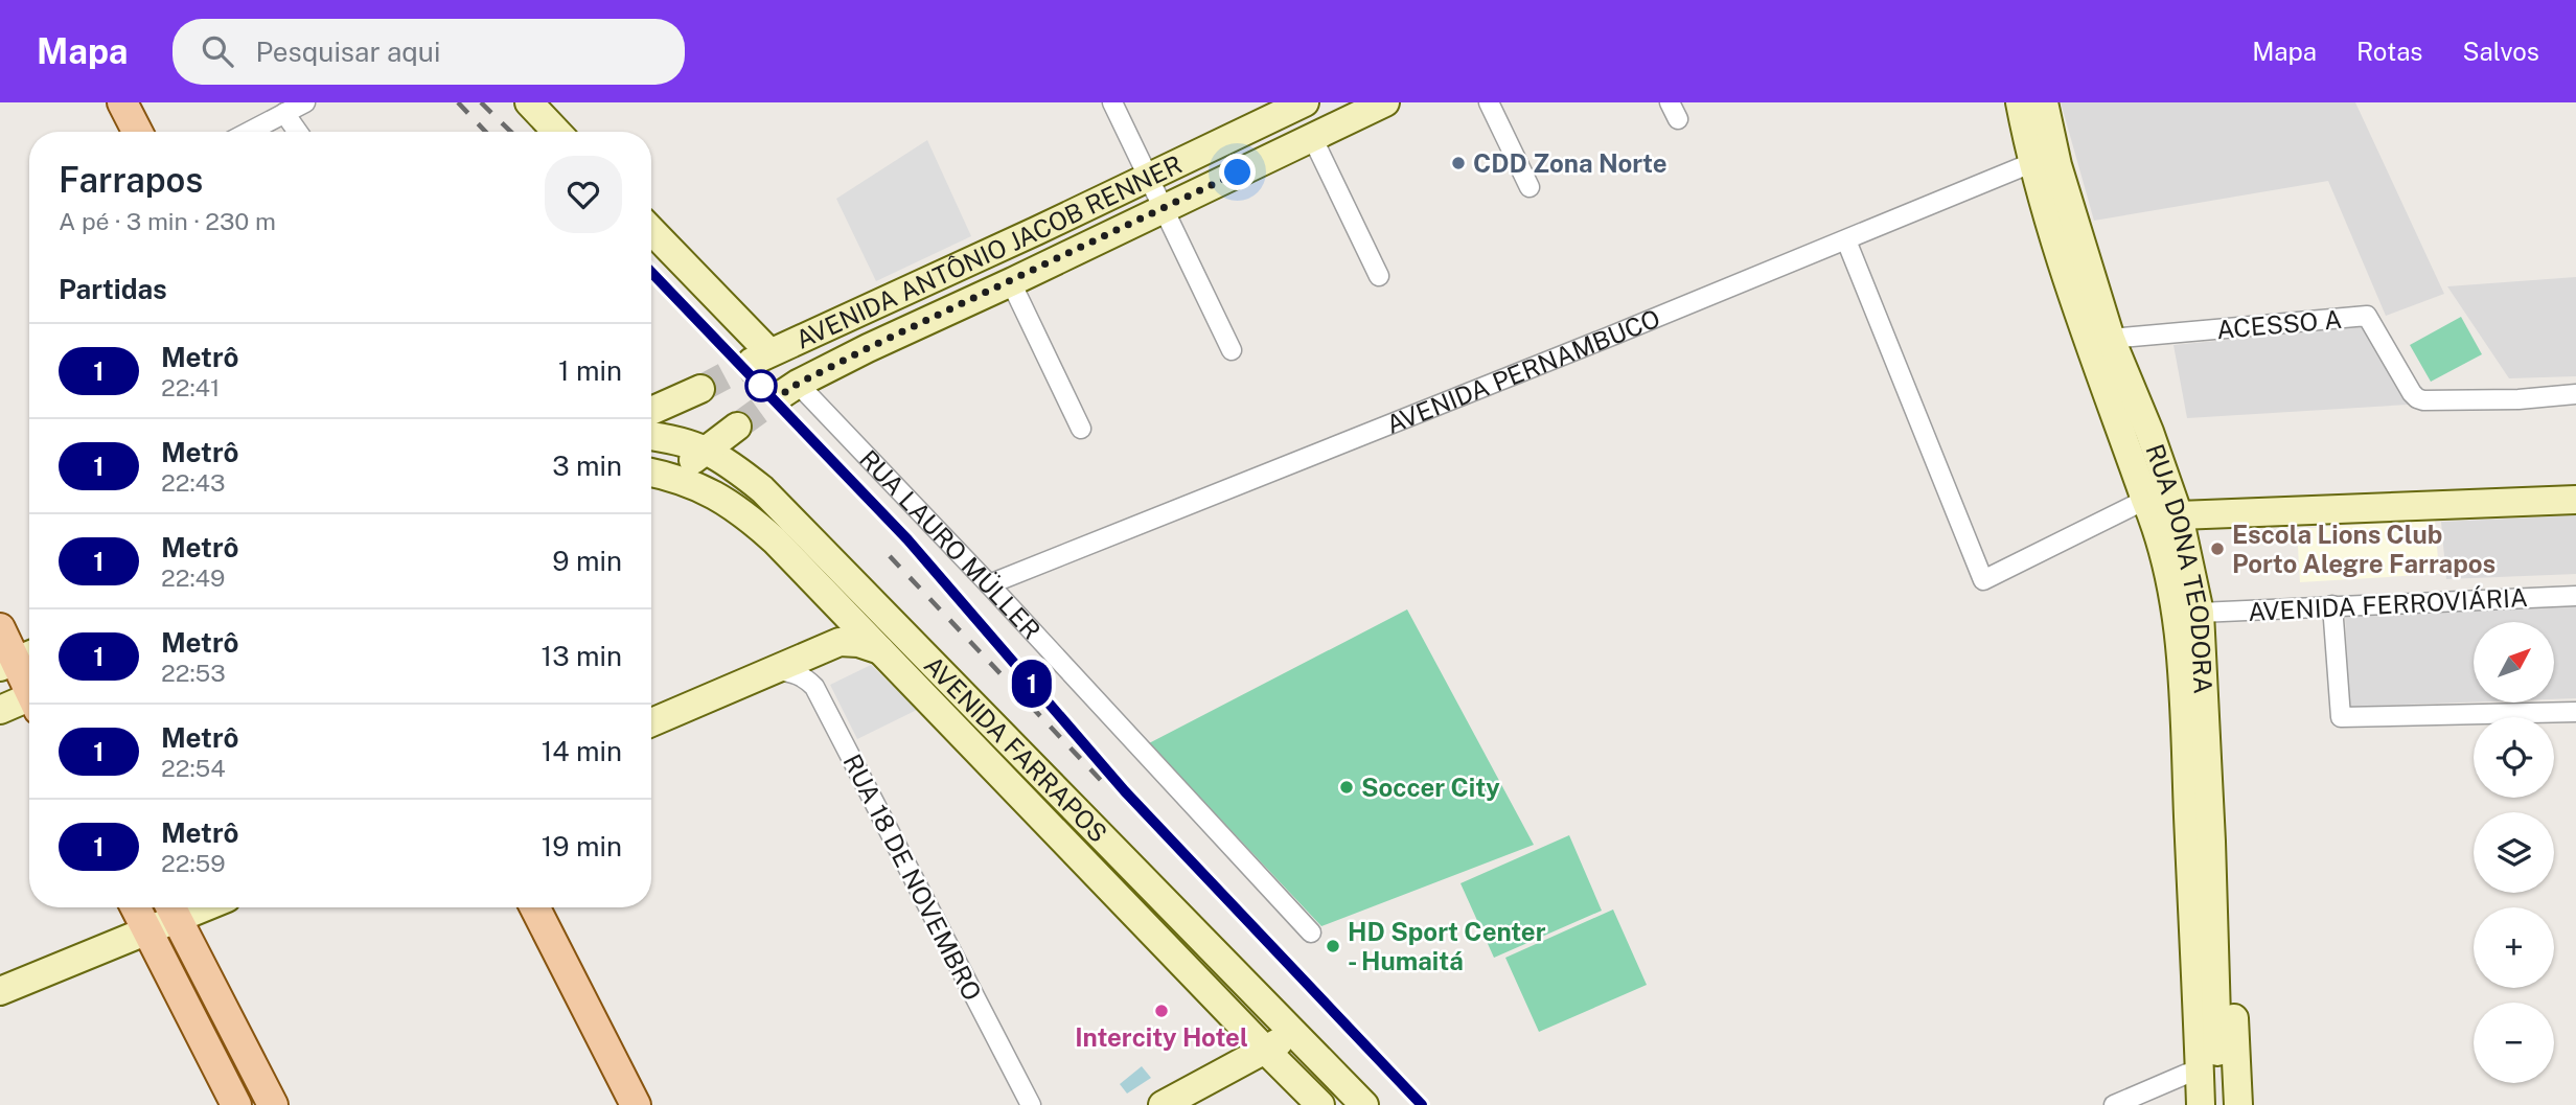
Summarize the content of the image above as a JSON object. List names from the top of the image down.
{
  "streets": {
    "main road": ["AVENIDA ANTÔNIO JACOB RENNER", "RUA DONA TEODORA", "AVENIDA FARRAPOS"],
    "street": [
      "ACESSO A",
      "AVENIDA PERNAMBUCO",
      "RUA LAURO MÜLLER",
      "AVENIDA FERROVIÁRIA",
      "RUA 18 DE NOVEMBRO"
    ]
  },
  "crossings": [
    ["AVENIDA ANTÔNIO JACOB RENNER", "RUA LAURO MÜLLER"],
    ["ACESSO A", "RUA DONA TEODORA"],
    ["AVENIDA PERNAMBUCO", "RUA LAURO MÜLLER"],
    ["AVENIDA PERNAMBUCO", "RUA DONA TEODORA"],
    ["RUA DONA TEODORA", "AVENIDA FERROVIÁRIA"]
  ],
  "places": [
    "CDD Zona Norte",
    "Escola Lions Club Porto Alegre Farrapos",
    "Soccer City",
    "HD Sport Center - Humaitá",
    "Intercity Hotel"
  ],
  "lines": ["metro line 1"],
  "north": "top right",
  "page": {
    "header": "Mapa",
    "search": "Pesquisar aqui",
    "nav": ["Mapa", "Rotas", "Salvos"],
    "on_map": "1",
    "heading": [
      ["Farrapos", "A pé · 3 min · 230 m"],
      "Partidas"
    ],
    "list": [
      {
        "mark": "1",
        "name": "Metrô",
        "note": "22:41",
        "value": "1 min"
      },
      {
        "mark": "1",
        "name": "Metrô",
        "note": "22:43",
        "value": "3 min"
      },
      {
        "mark": "1",
        "name": "Metrô",
        "note": "22:49",
        "value": "9 min"
      },
      {
        "mark": "1",
        "name": "Metrô",
        "note": "22:53",
        "value": "13 min"
      },
      {
        "mark": "1",
        "name": "Metrô",
        "note": "22:54",
        "value": "14 min"
      },
      {
        "mark": "1",
        "name": "Metrô",
        "note": "22:59",
        "value": "19 min"
      }
    ],
    "map_buttons": ["+", "−"]
  }
}
